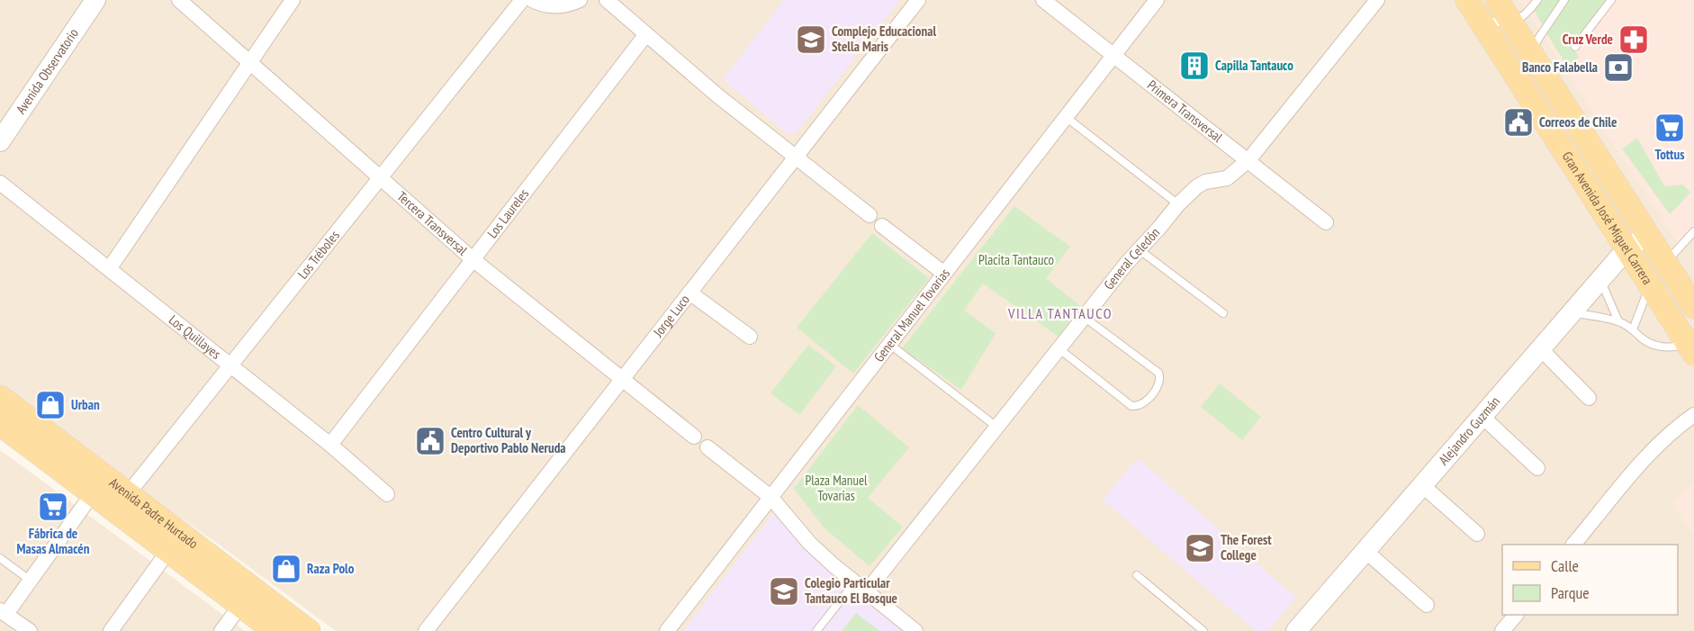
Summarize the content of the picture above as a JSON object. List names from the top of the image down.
{
  "streets": {
    "main road": ["Gran Avenida José Miguel Carrera", "Avenida Padre Hurtado"],
    "street": [
      "Avenida Observatorio",
      "Primera Transversal",
      "Los Laureles",
      "Tercera Transversal",
      "Los Tréboles",
      "General Celedón",
      "Jorge Luco",
      "General Manuel Tovarias",
      "Los Quillayes",
      "Alejandro Guzmán"
    ]
  },
  "crossings": [
    ["Primera Transversal", "General Celedón"],
    ["Primera Transversal", "General Manuel Tovarias"],
    ["Los Laureles", "Tercera Transversal"],
    ["Los Laureles", "Los Quillayes"],
    ["Gran Avenida José Miguel Carrera", "Alejandro Guzmán"],
    ["Tercera Transversal", "Los Tréboles"],
    ["Tercera Transversal", "Jorge Luco"],
    ["Los Tréboles", "Los Quillayes"],
    ["Los Tréboles", "Avenida Padre Hurtado"]
  ],
  "districts": ["VILLA TANTAUCO"],
  "parks": ["Placita Tantauco", "Plaza Manuel Tovarias"],
  "places": {
    "school or university": ["Complejo Educacional Stella Maris", "The Forest College", "Colegio Particular Tantauco El Bosque"],
    "pharmacy": ["Cruz Verde"],
    "building": ["Capilla Tantauco"],
    "bank": ["Banco Falabella"],
    "public building": ["Correos de Chile", "Centro Cultural y Deportivo Pablo Neruda"],
    "supermarket": ["Tottus", "Fábrica de Masas Almacén"],
    "shop": ["Urban", "Raza Polo"]
  },
  "legend": ["Calle", "Parque"]
}
